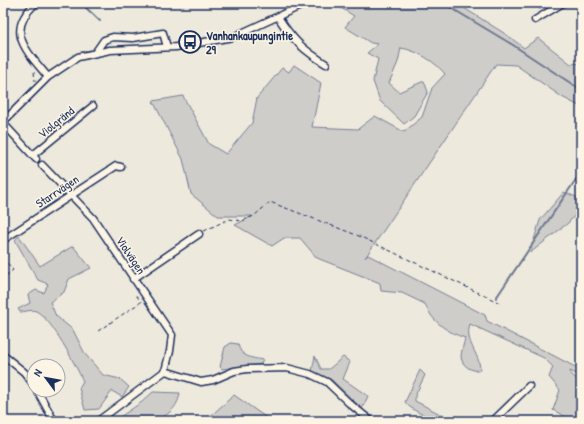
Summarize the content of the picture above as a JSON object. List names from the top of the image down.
{
  "streets": {
    "street": ["Violgränd", "Starrvägen", "Violvägen"]
  },
  "crossings": [
    ["Starrvägen", "Violvägen"]
  ],
  "places": {
    "bus stop": ["Vanhankaupungintie 29"]
  },
  "north": "top left"
}
